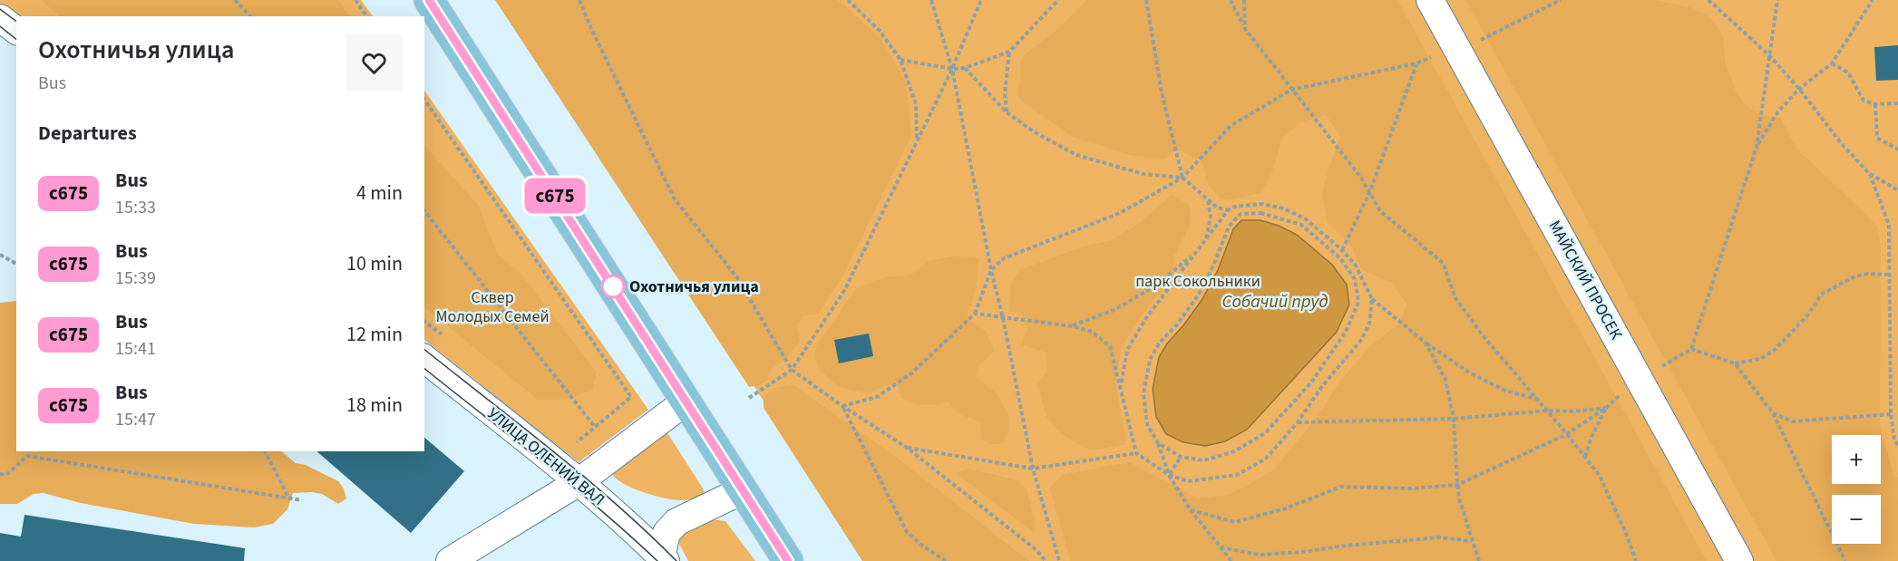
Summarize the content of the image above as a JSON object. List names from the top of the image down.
{
  "streets": {
    "street": ["МАЙСКИЙ ПРОСЕК", "УЛИЦА ОЛЕНИЙ ВАЛ"]
  },
  "water": ["Собачий пруд"],
  "parks": ["парк Сокольники", "Сквер Молодых Семей"],
  "places": ["Охотничья улица"],
  "lines": ["bus line с675"],
  "page": {
    "on_map": "с675",
    "heading": [
      ["Охотничья улица", "Bus"],
      "Departures"
    ],
    "list": [
      {
        "mark": "с675",
        "name": "Bus",
        "note": "15:33",
        "value": "4 min"
      },
      {
        "mark": "с675",
        "name": "Bus",
        "note": "15:39",
        "value": "10 min"
      },
      {
        "mark": "с675",
        "name": "Bus",
        "note": "15:41",
        "value": "12 min"
      },
      {
        "mark": "с675",
        "name": "Bus",
        "note": "15:47",
        "value": "18 min"
      }
    ],
    "map_buttons": ["+", "−"]
  }
}
